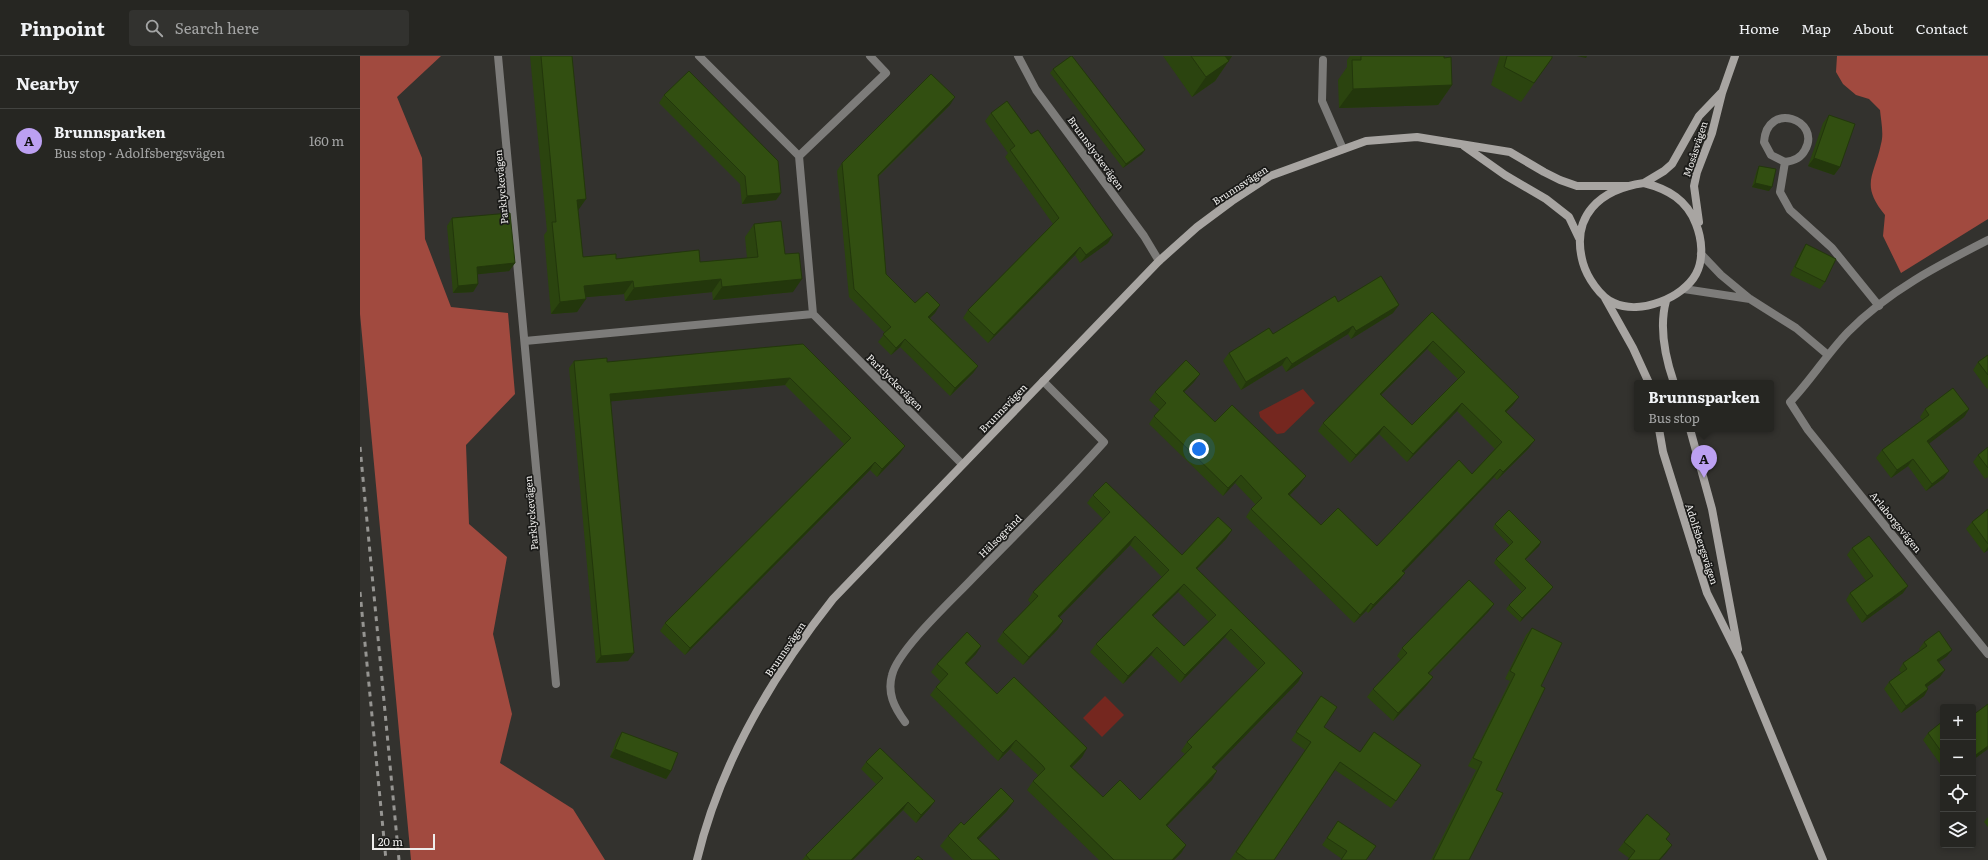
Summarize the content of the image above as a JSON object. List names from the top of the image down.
{
  "streets": {
    "main road": ["Mosåsvägen", "Brunnsvägen", "Adolfsbergsvägen"],
    "street": [
      "Brunnslyckevägen",
      "Parklyckevägen",
      "Arlaborgsvägen",
      "Hälsogränd"
    ]
  },
  "crossings": [
    ["Mosåsvägen", "Brunnsvägen"],
    ["Brunnslyckevägen", "Brunnsvägen"],
    ["Brunnsvägen", "Parklyckevägen"],
    ["Brunnsvägen", "Hälsogränd"]
  ],
  "scale_bar": "20 m",
  "page": {
    "header": "Pinpoint",
    "search": "Search here",
    "nav": [
      "Home",
      "Map",
      "About",
      "Contact"
    ],
    "heading": "Nearby",
    "list": [
      {
        "mark": "A",
        "name": "Brunnsparken",
        "note": "Bus stop · Adolfsbergsvägen",
        "value": "160 m"
      }
    ],
    "popup": ["Brunnsparken", "Bus stop"],
    "pins": "A",
    "map_buttons": ["+", "−"],
    "scale": "20 m"
  }
}
